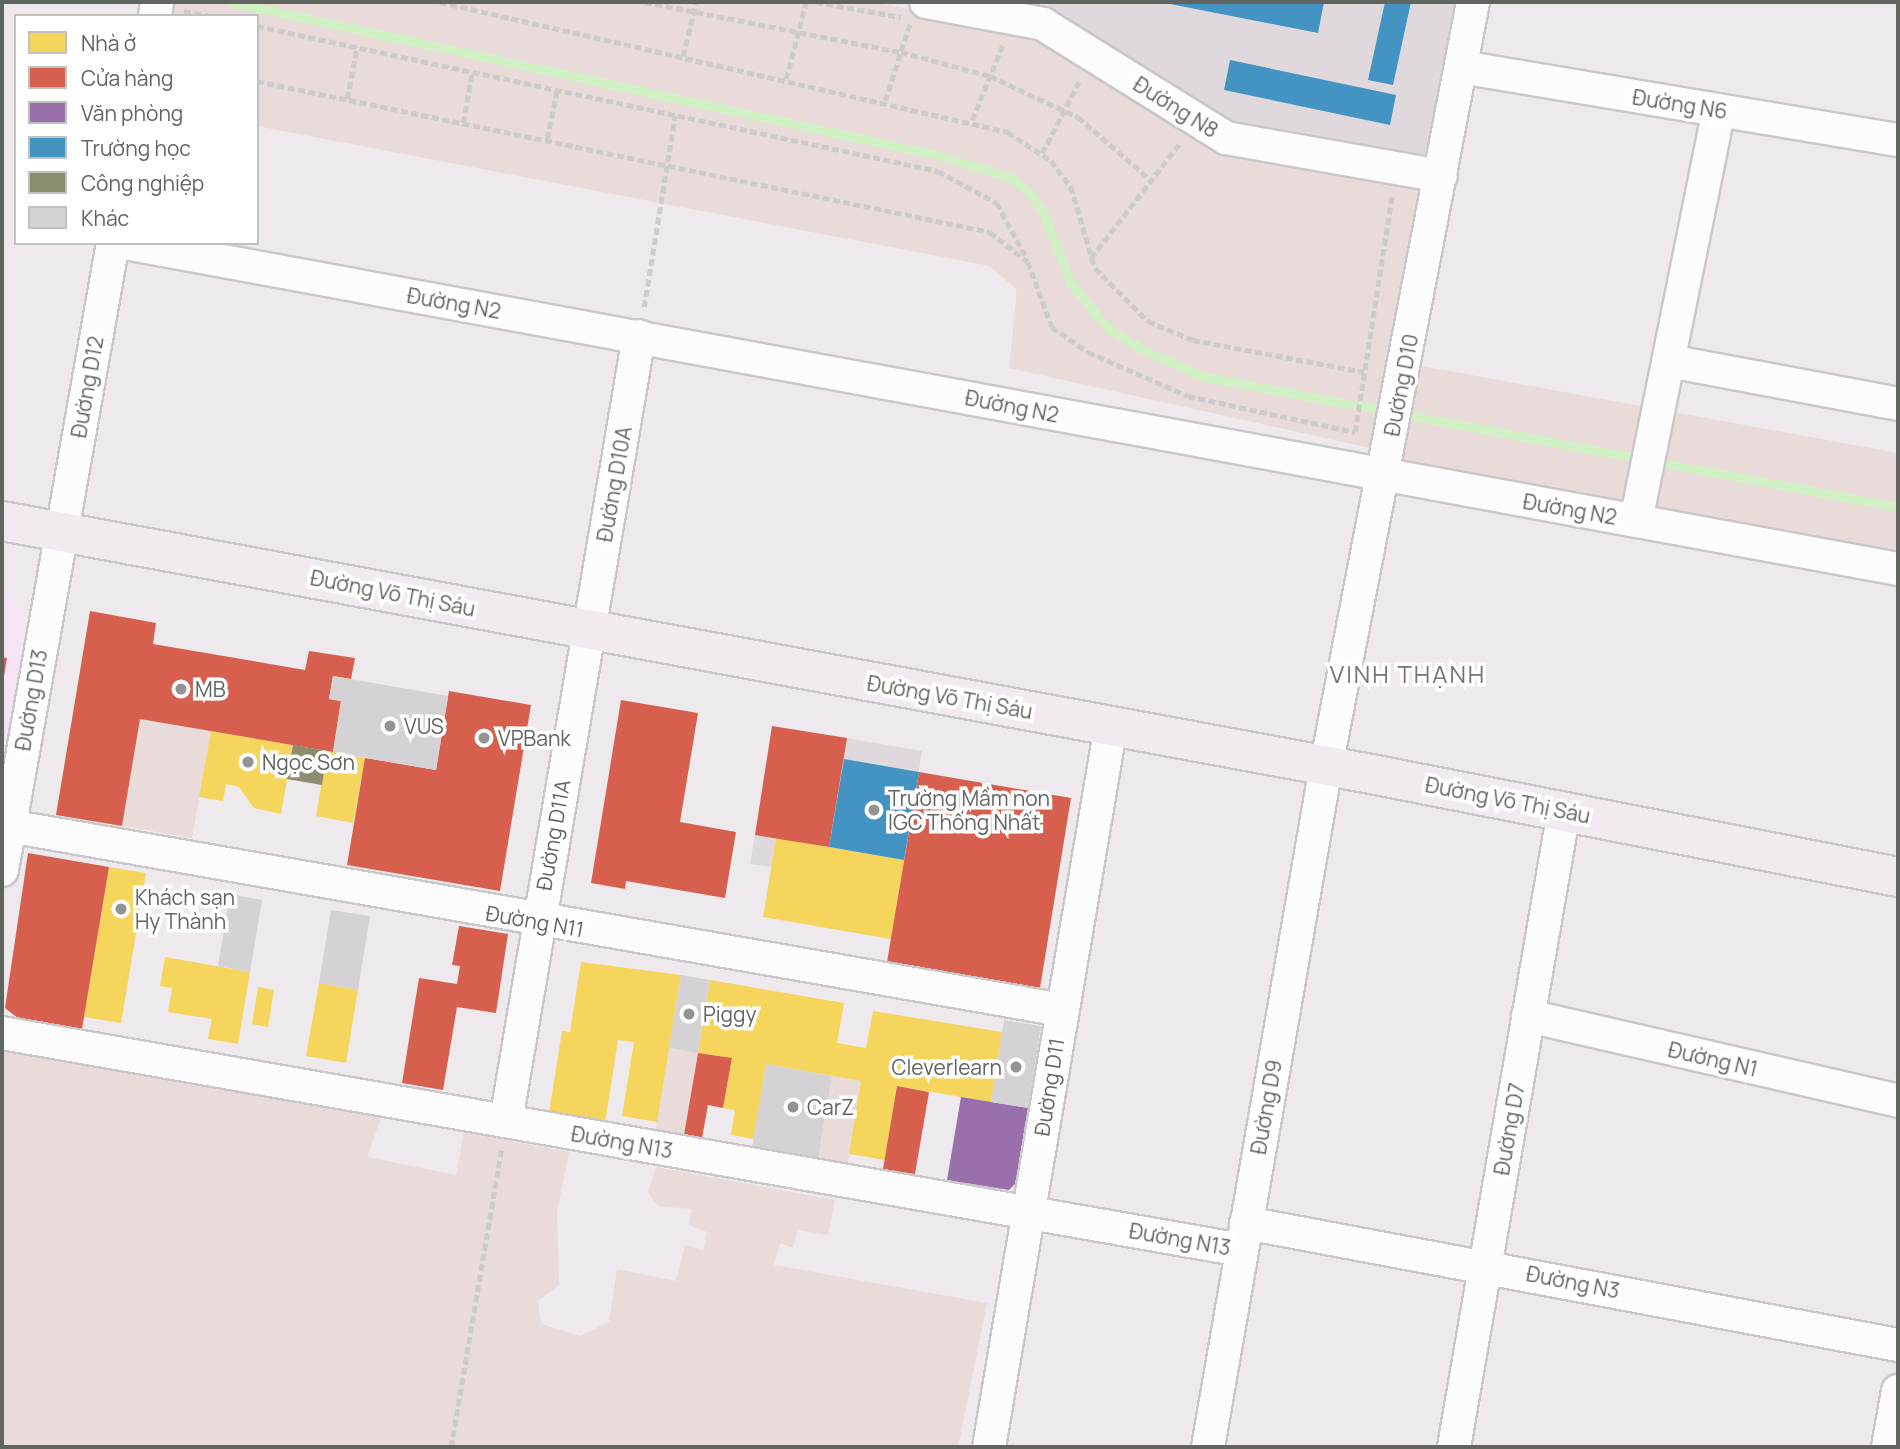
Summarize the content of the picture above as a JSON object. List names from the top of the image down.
{
  "streets": {
    "main road": ["Đường Võ Thị Sáu"],
    "street": [
      "Đường N6",
      "Đường N8",
      "Đường N2",
      "Đường D10",
      "Đường D12",
      "Đường D10A",
      "Đường D13",
      "Đường D11A",
      "Đường N11",
      "Đường N1",
      "Đường D11",
      "Đường D9",
      "Đường D7",
      "Đường N13",
      "Đường N3"
    ]
  },
  "crossings": [
    ["Đường N6", "Đường D10"],
    ["Đường N8", "Đường D10"],
    ["Đường N2", "Đường D10"],
    ["Đường N2", "Đường D10A"],
    ["Đường D10", "Đường Võ Thị Sáu"],
    ["Đường D10", "Đường D9"],
    ["Đường D12", "Đường Võ Thị Sáu"],
    ["Đường D12", "Đường D13"],
    ["Đường D10A", "Đường Võ Thị Sáu"],
    ["Đường D10A", "Đường D11A"],
    ["Đường Võ Thị Sáu", "Đường D13"],
    ["Đường Võ Thị Sáu", "Đường D11A"],
    ["Đường Võ Thị Sáu", "Đường D11"],
    ["Đường Võ Thị Sáu", "Đường D9"],
    ["Đường Võ Thị Sáu", "Đường D7"],
    ["Đường D13", "Đường N11"],
    ["Đường D11A", "Đường N11"],
    ["Đường D11A", "Đường N13"],
    ["Đường N11", "Đường D11"],
    ["Đường N1", "Đường D7"],
    ["Đường D11", "Đường N13"],
    ["Đường D9", "Đường N13"],
    ["Đường D9", "Đường N3"],
    ["Đường D7", "Đường N3"],
    ["Đường N13", "Đường N3"]
  ],
  "districts": ["VINH THẠNH"],
  "places": [
    "MB",
    "VUS",
    "VPBank",
    "Ngọc Sơn",
    "Trường Mầm non IGC Thống Nhất",
    "Khách sạn Hy Thành",
    "Piggy",
    "Cleverlearn",
    "CarZ"
  ],
  "legend": [
    "Nhà ở",
    "Cửa hàng",
    "Văn phòng",
    "Trường học",
    "Công nghiệp",
    "Khác"
  ]
}
